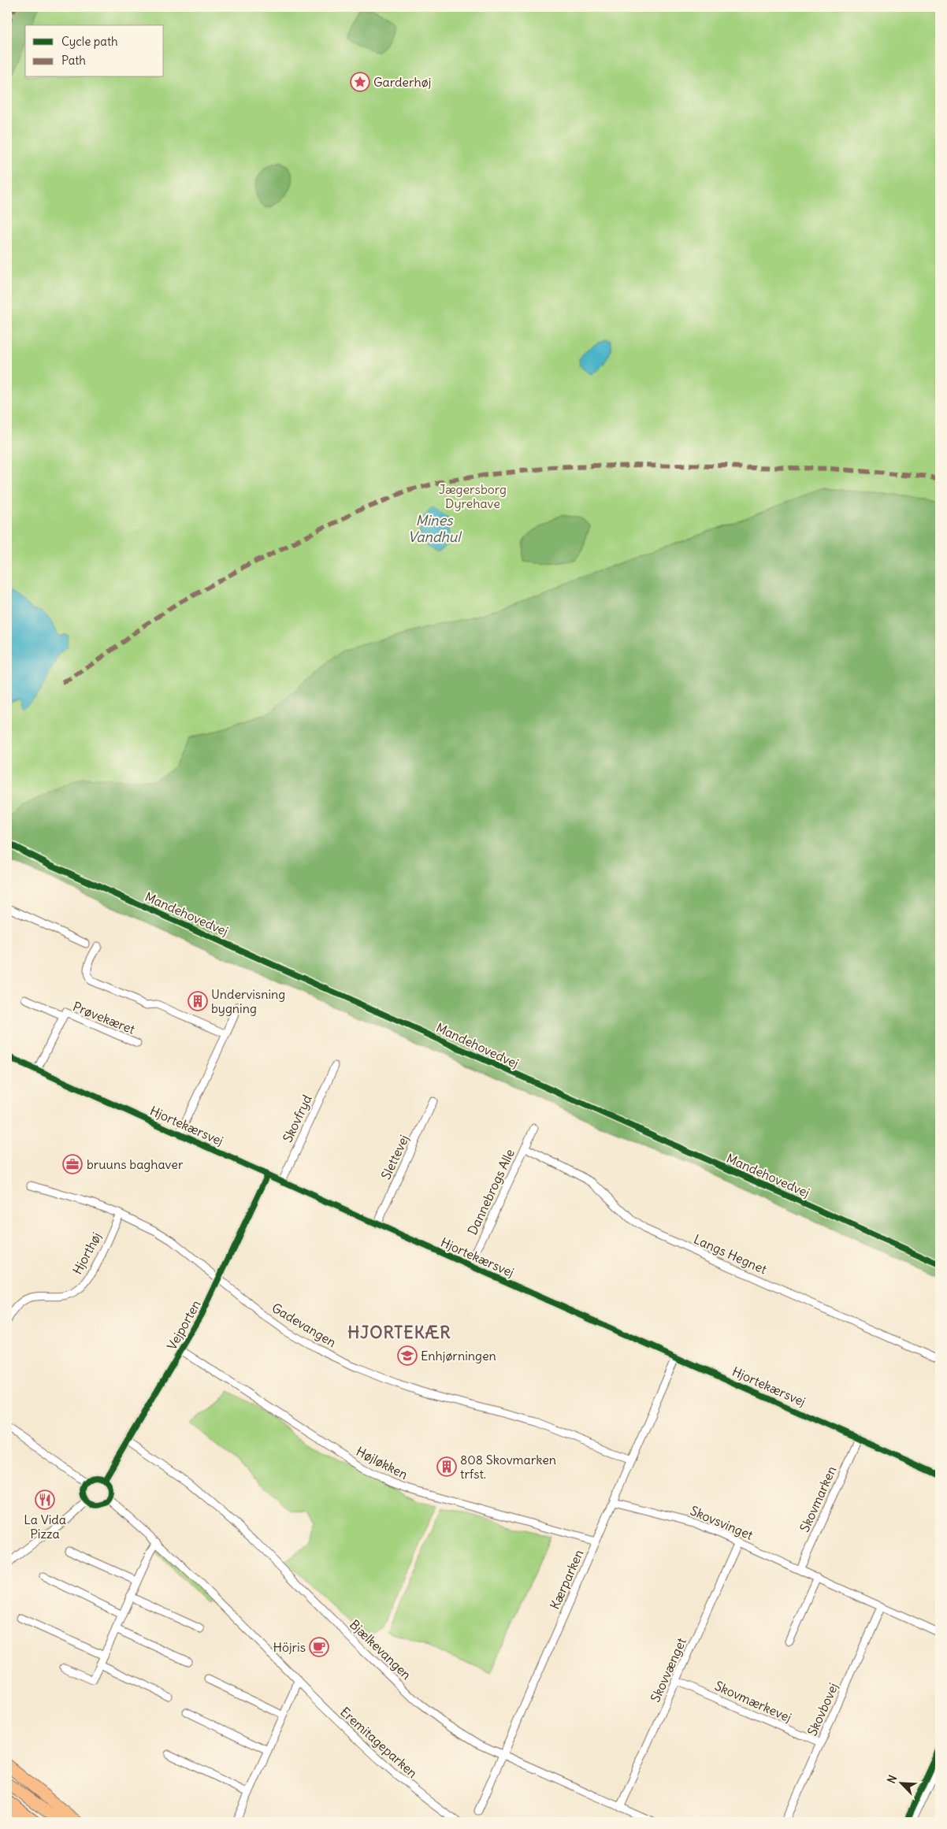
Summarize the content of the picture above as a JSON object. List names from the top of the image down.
{
  "streets": {
    "street": [
      "Prøvekæret",
      "Skovfryd",
      "Hjortekærsvej",
      "Slettevej",
      "Dannebrogs Alle",
      "Hjorthøj",
      "Langs Hegnet",
      "Vejporten",
      "Gadevangen",
      "Højløkken",
      "Skovmarken",
      "Skovsvinget",
      "Kærparken",
      "Bjælkevangen",
      "Skovvænget",
      "Skovmærkevej",
      "Skovbovej",
      "Eremitageparken"
    ],
    "cycle path": ["Mandehovedvej"]
  },
  "crossings": [
    ["Prøvekæret", "Hjortekærsvej"],
    ["Skovfryd", "Hjortekærsvej"],
    ["Hjortekærsvej", "Slettevej"],
    ["Hjortekærsvej", "Dannebrogs Alle"],
    ["Hjortekærsvej", "Vejporten"],
    ["Hjortekærsvej", "Skovmarken"],
    ["Hjortekærsvej", "Kærparken"],
    ["Dannebrogs Alle", "Langs Hegnet"],
    ["Hjorthøj", "Gadevangen"],
    ["Vejporten", "Gadevangen"],
    ["Vejporten", "Højløkken"],
    ["Vejporten", "Bjælkevangen"],
    ["Vejporten", "Eremitageparken"],
    ["Gadevangen", "Kærparken"],
    ["Højløkken", "Kærparken"],
    ["Skovmarken", "Skovsvinget"],
    ["Skovsvinget", "Kærparken"],
    ["Skovsvinget", "Skovvænget"],
    ["Skovsvinget", "Skovbovej"],
    ["Kærparken", "Bjælkevangen"],
    ["Bjælkevangen", "Skovvænget"],
    ["Skovvænget", "Skovmærkevej"],
    ["Skovmærkevej", "Skovbovej"]
  ],
  "districts": ["HJORTEKÆR"],
  "water": ["Mines Vandhul"],
  "parks": ["Jægersborg Dyrehave"],
  "places": {
    "place": ["Garderhøj"],
    "building": ["Undervisning bygning", "808 Skovmarken trfst."],
    "office": ["bruuns baghaver"],
    "school or university": ["Enhjørningen"],
    "restaurant": ["La Vida Pizza"],
    "cafe": ["Höjris"]
  },
  "legend": ["Cycle path", "Path"],
  "north": "top left"
}
